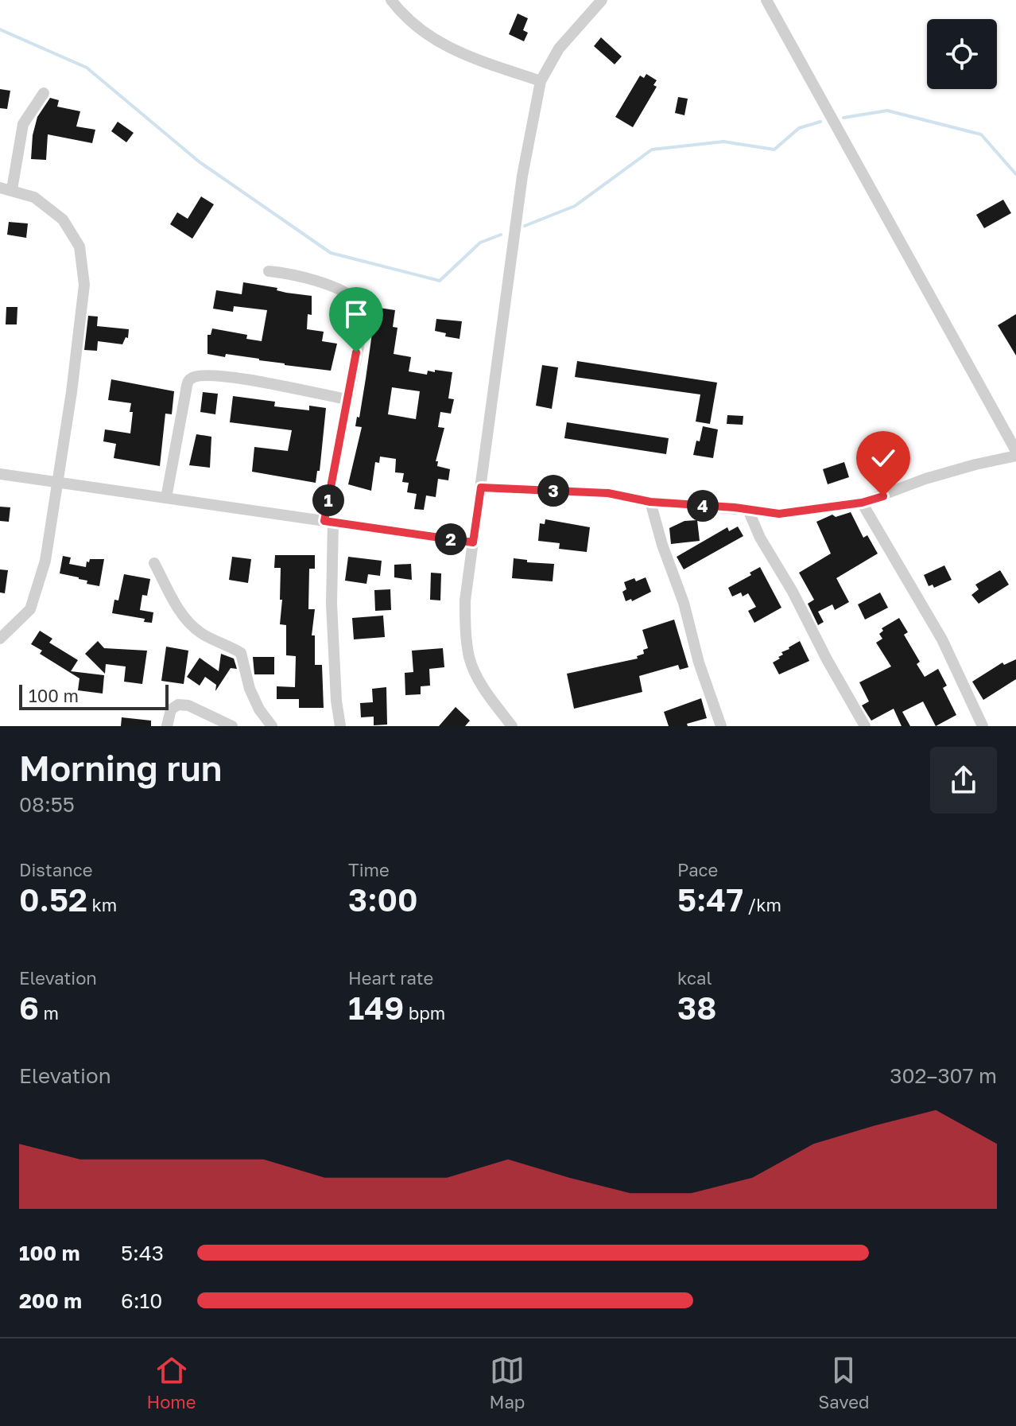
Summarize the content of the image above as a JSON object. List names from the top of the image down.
{
  "scale_bar": "100 m",
  "page": {
    "pins": [
      "3",
      "1",
      "4",
      "2"
    ],
    "scale": "100 m",
    "heading": ["Morning run", "08:55"],
    "stats": [
      ["Distance", "0.52 km"],
      ["Time", "3:00"],
      ["Pace", "5:47 /km"],
      ["Elevation", "6 m"],
      ["Heart rate", "149 bpm"],
      ["kcal", "38"]
    ],
    "chart": ["Elevation", "302–307 m"],
    "list": [
      {
        "name": "100 m",
        "note": "5:43"
      },
      {
        "name": "200 m",
        "note": "6:10"
      }
    ],
    "tabs": ["Home", "Map", "Saved"]
  }
}
